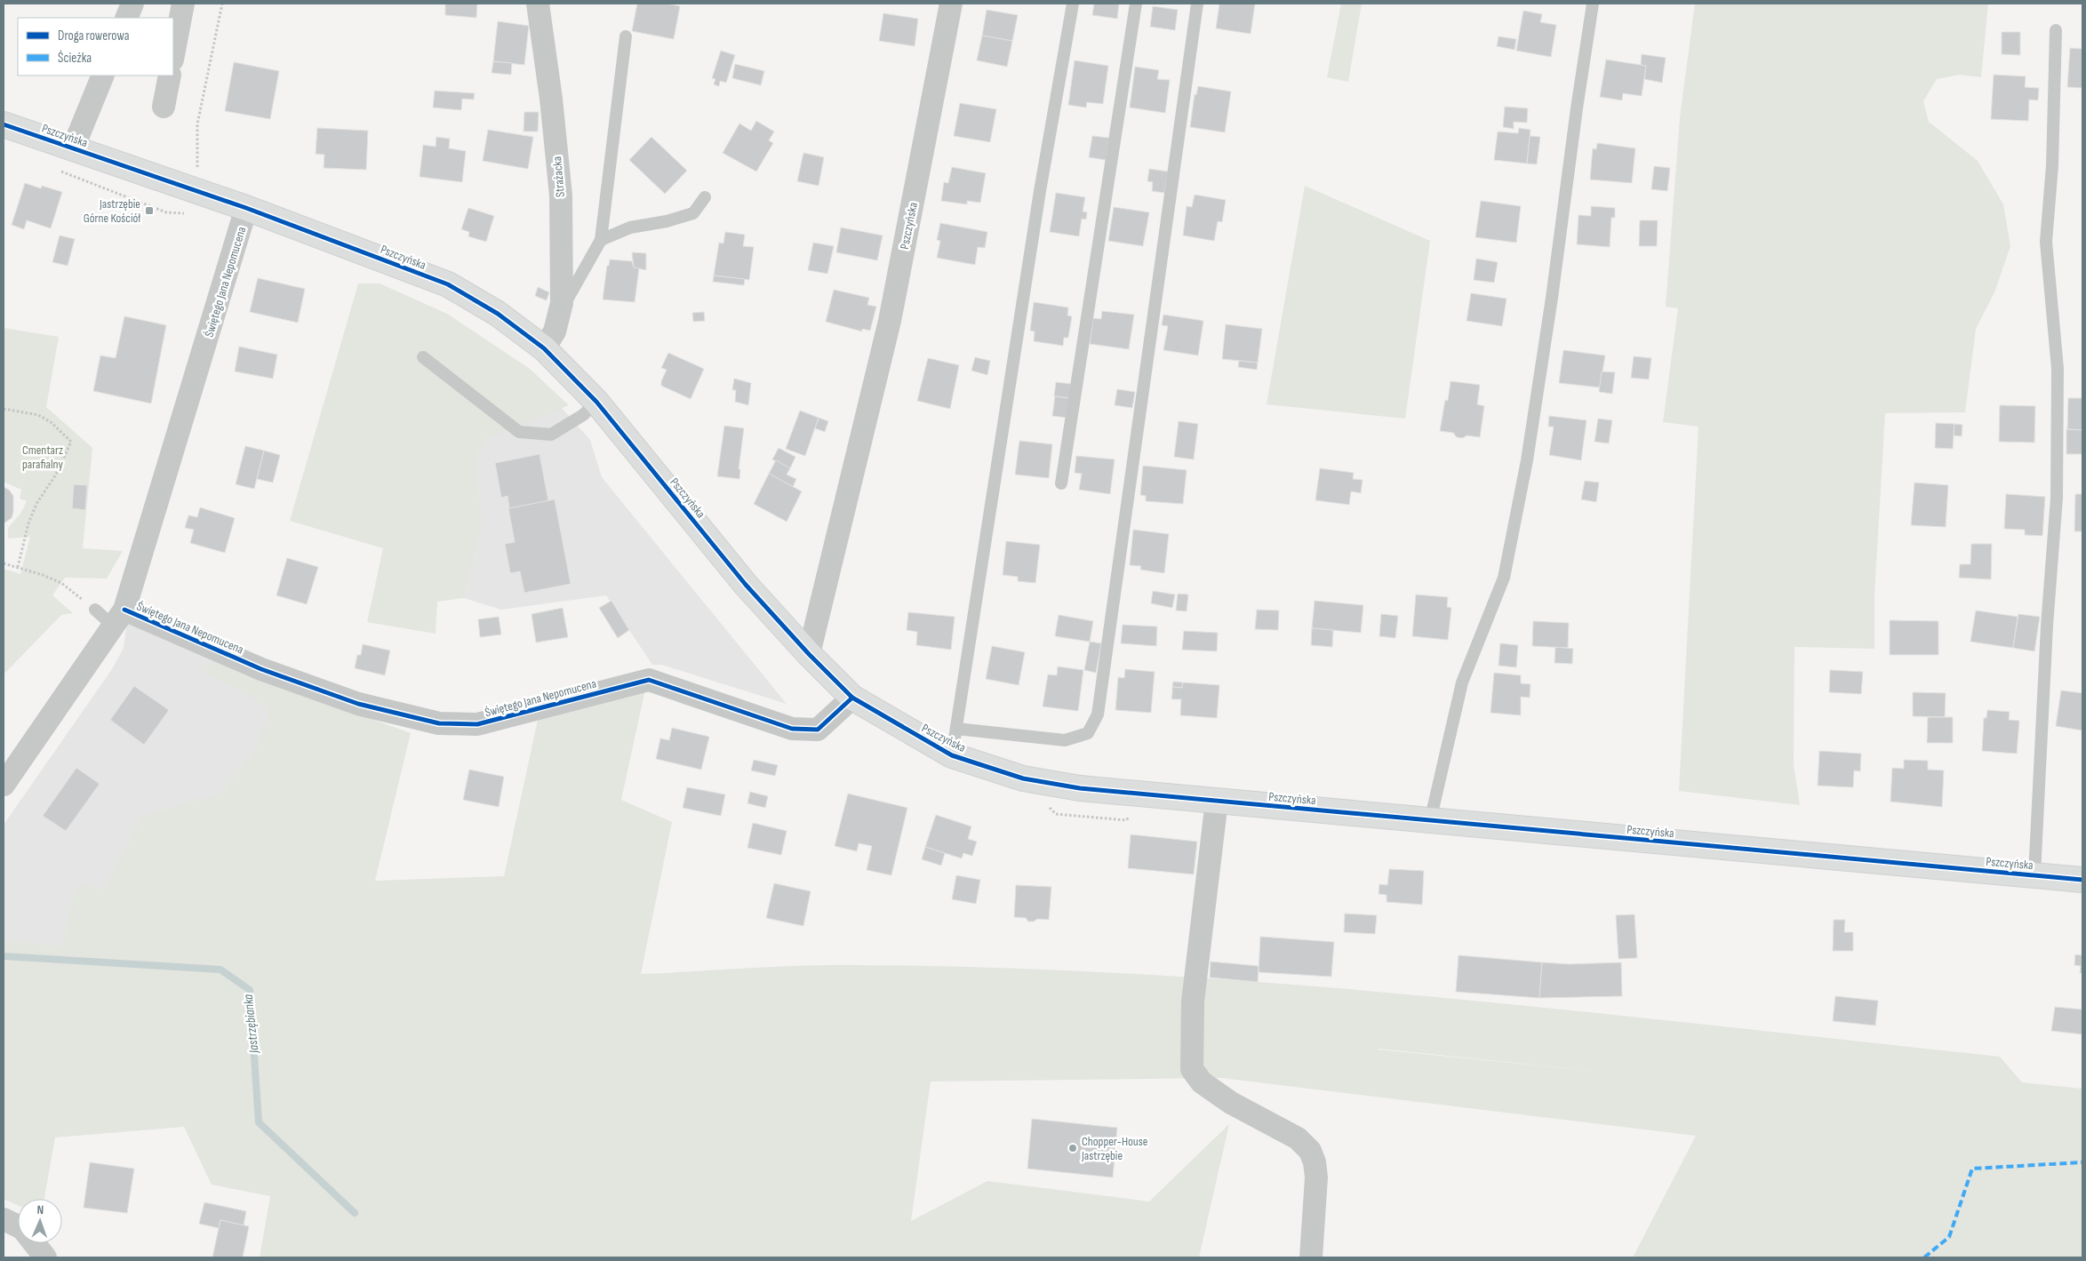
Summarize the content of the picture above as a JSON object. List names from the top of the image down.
{
  "streets": {
    "street": ["Pszczyńska", "Strażacka", "Świętego Jana Nepomucena"]
  },
  "crossings": [
    ["Pszczyńska", "Strażacka"],
    ["Pszczyńska", "Świętego Jana Nepomucena"]
  ],
  "water": ["Jastrzębianka"],
  "parks": ["Cmentarz parafialny"],
  "places": {
    "transit": ["Jastrzębie Górne Kościół"],
    "other": ["Chopper-House Jastrzębie"]
  },
  "legend": ["Droga rowerowa", "Ścieżka"],
  "north": "top"
}
